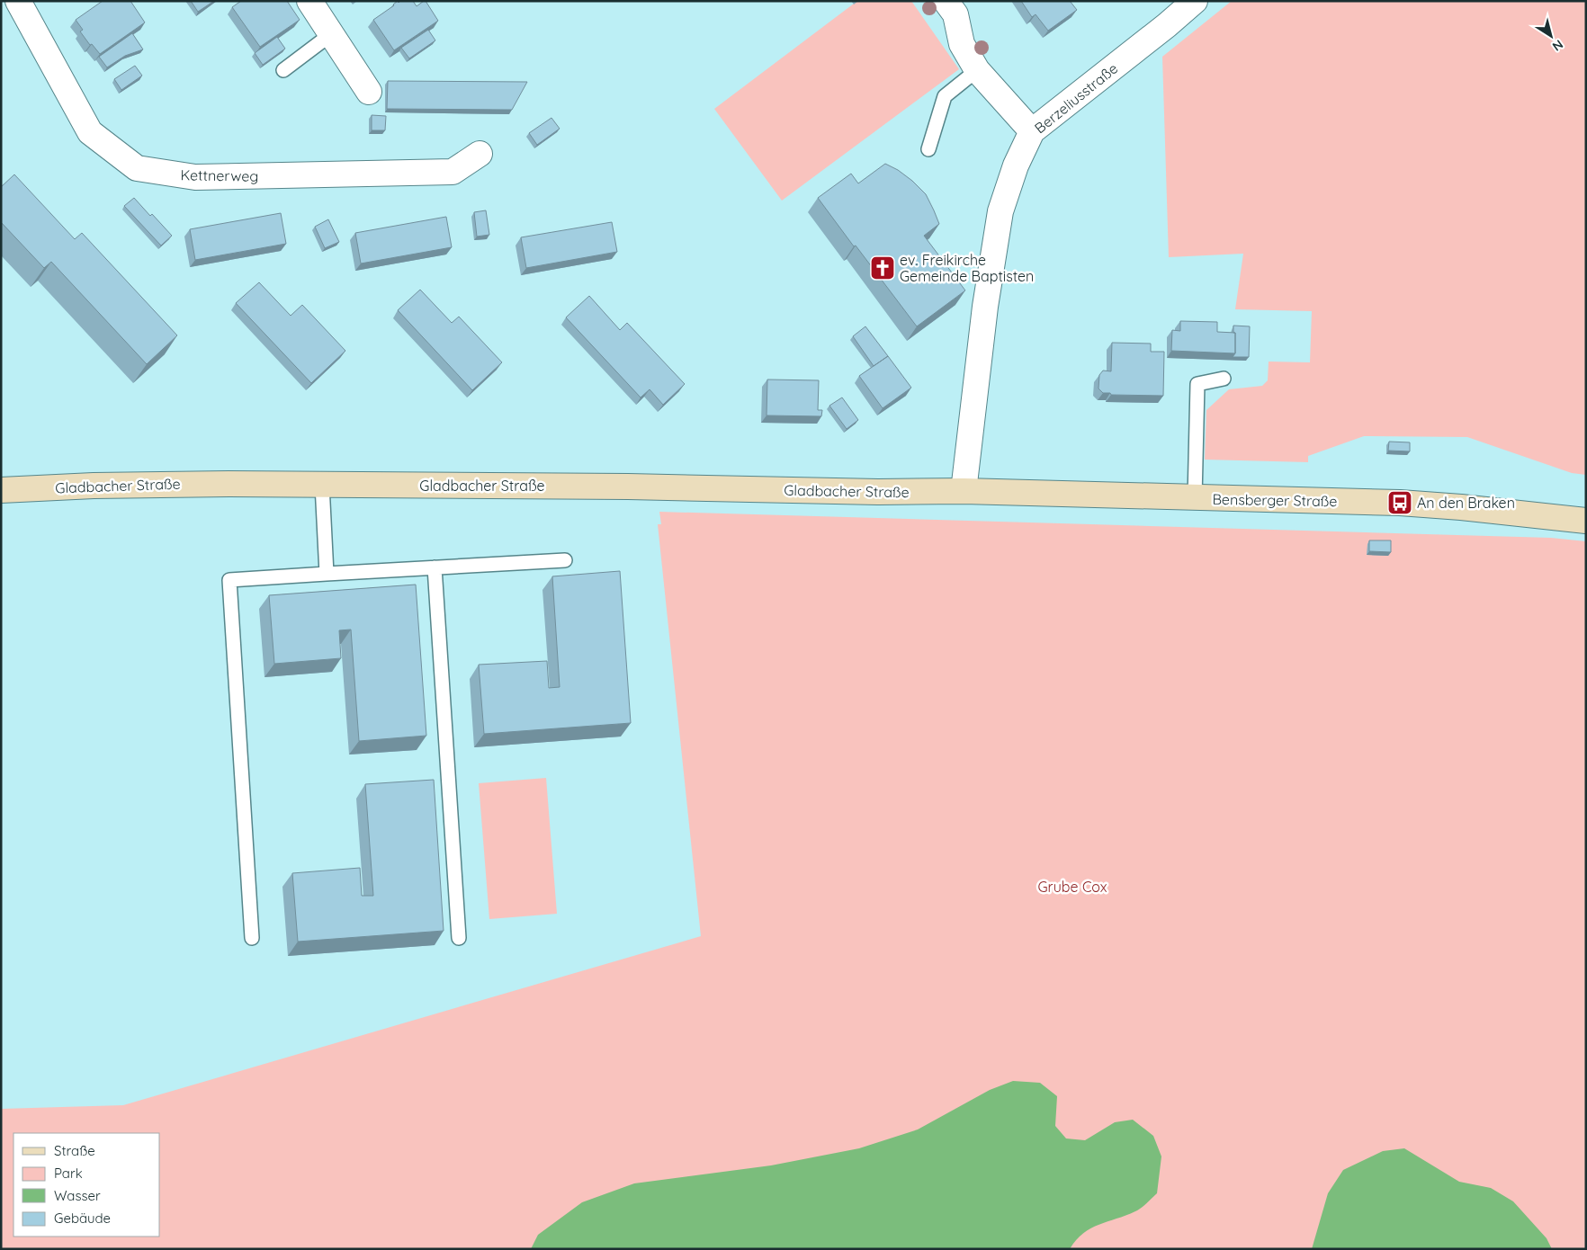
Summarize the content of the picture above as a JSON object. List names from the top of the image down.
{
  "streets": {
    "main road": ["Gladbacher Straße", "Bensberger Straße"],
    "street": ["Berzeliusstraße", "Kettnerweg"]
  },
  "crossings": [
    ["Berzeliusstraße", "Gladbacher Straße"],
    ["Berzeliusstraße", "Bensberger Straße"],
    ["Gladbacher Straße", "Bensberger Straße"]
  ],
  "parks": ["Grube Cox"],
  "places": {
    "church": ["ev. Freikirche Gemeinde Baptisten"],
    "bus stop": ["An den Braken"]
  },
  "legend": [
    "Straße",
    "Park",
    "Wasser",
    "Gebäude"
  ],
  "north": "bottom right"
}
